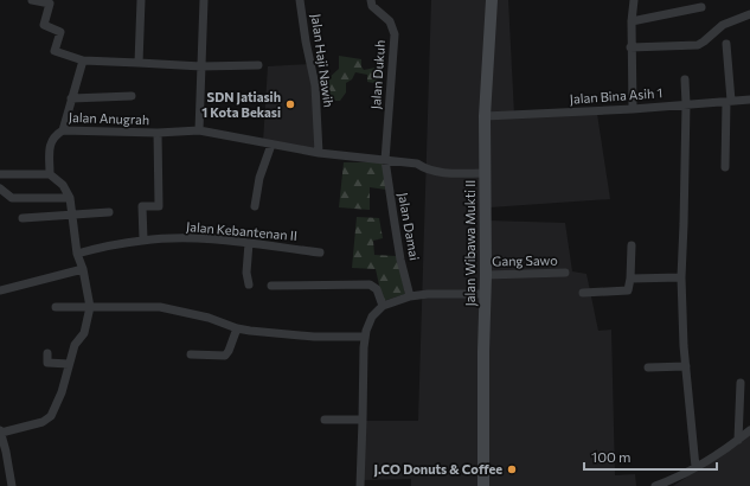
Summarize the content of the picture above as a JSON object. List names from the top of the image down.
{
  "streets": {
    "main road": ["Jalan Wibawa Mukti II"],
    "street": [
      "Jalan Haji Nawih",
      "Jalan Dukuh",
      "Jalan Bina Asih 1",
      "Jalan Anugrah",
      "Jalan Damai",
      "Jalan Kebantenan II",
      "Gang Sawo"
    ]
  },
  "crossings": [
    ["Jalan Haji Nawih", "Jalan Anugrah"],
    ["Jalan Dukuh", "Jalan Anugrah"],
    ["Jalan Dukuh", "Jalan Damai"],
    ["Jalan Bina Asih 1", "Jalan Wibawa Mukti II"],
    ["Jalan Anugrah", "Jalan Damai"],
    ["Jalan Anugrah", "Jalan Wibawa Mukti II"],
    ["Jalan Wibawa Mukti II", "Gang Sawo"]
  ],
  "places": ["SDN Jatiasih 1 Kota Bekasi", "J.CO Donuts & Coffee"],
  "scale_bar": "100 m"
}
